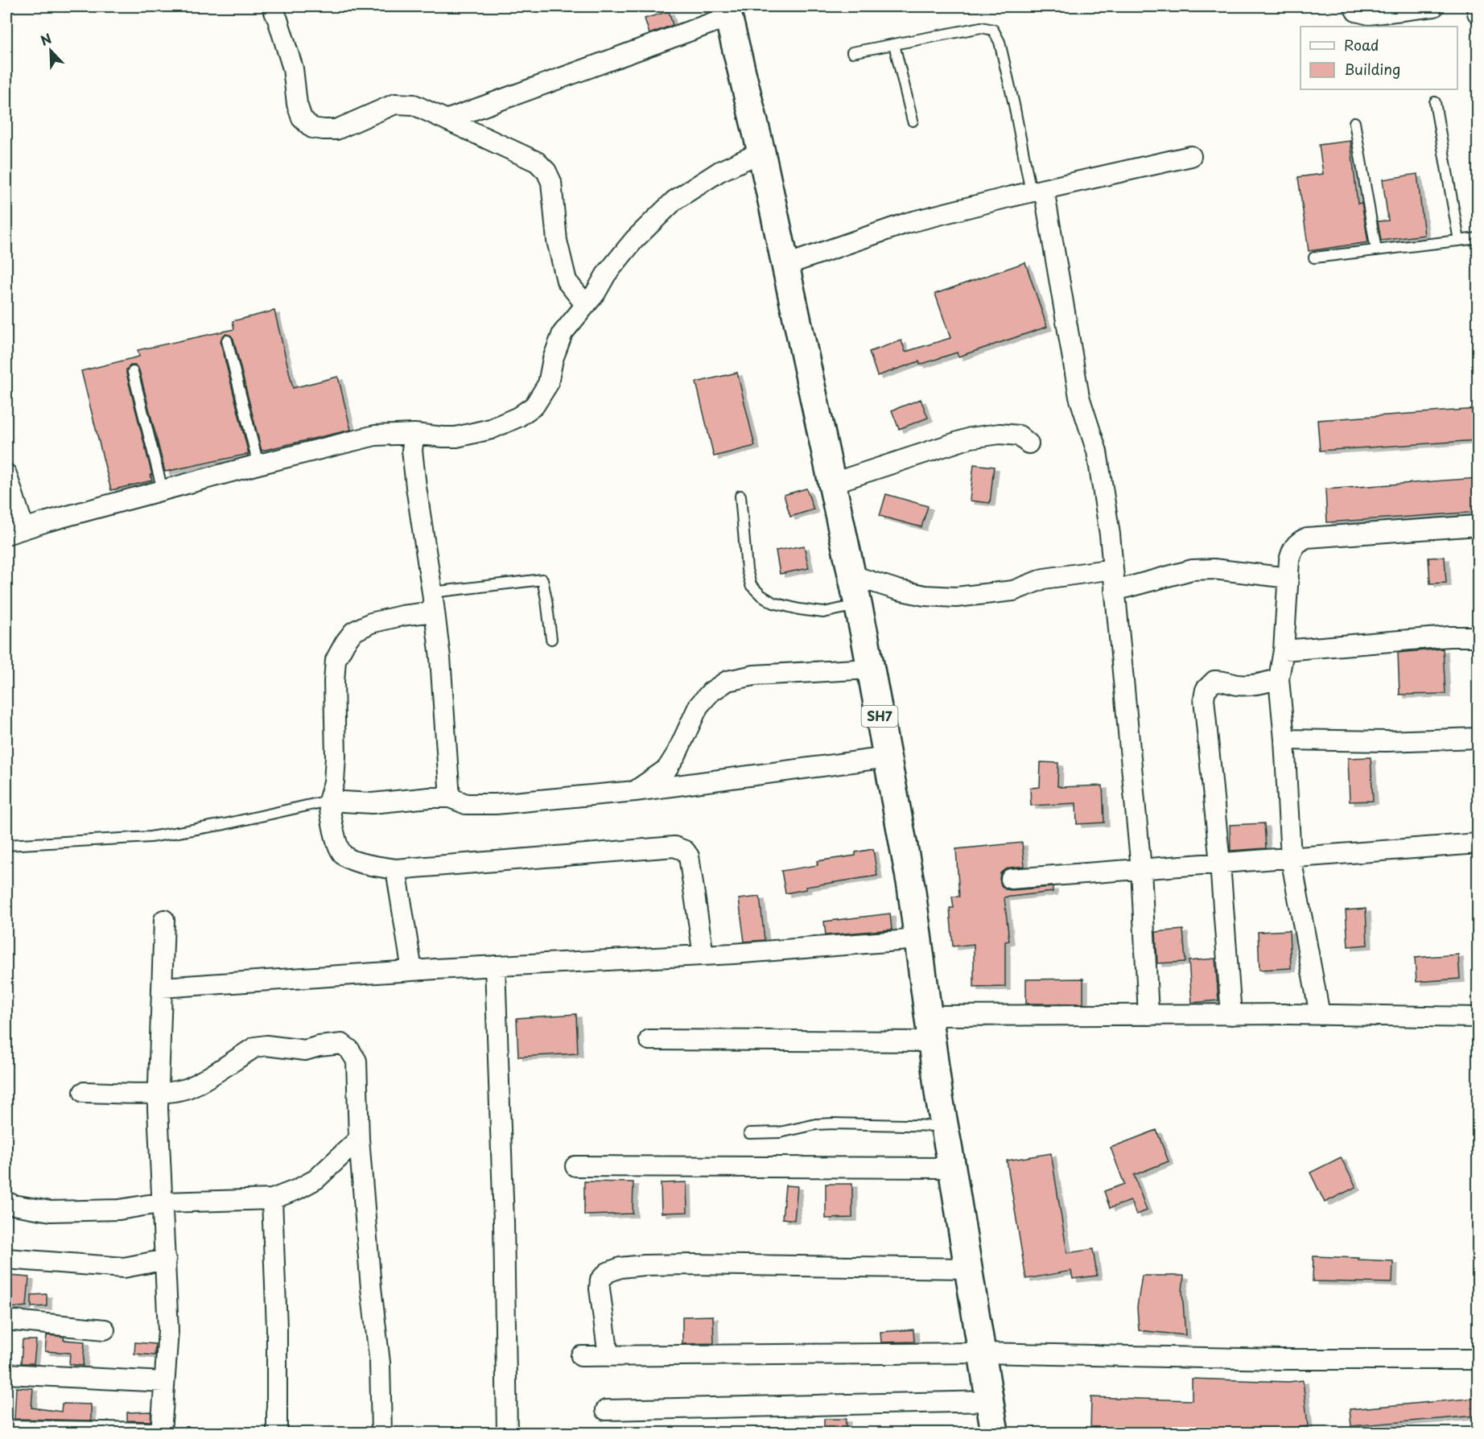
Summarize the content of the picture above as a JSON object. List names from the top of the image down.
{
  "streets": {
    "main road": ["SH7"]
  },
  "legend": ["Road", "Building"],
  "north": "top left"
}
